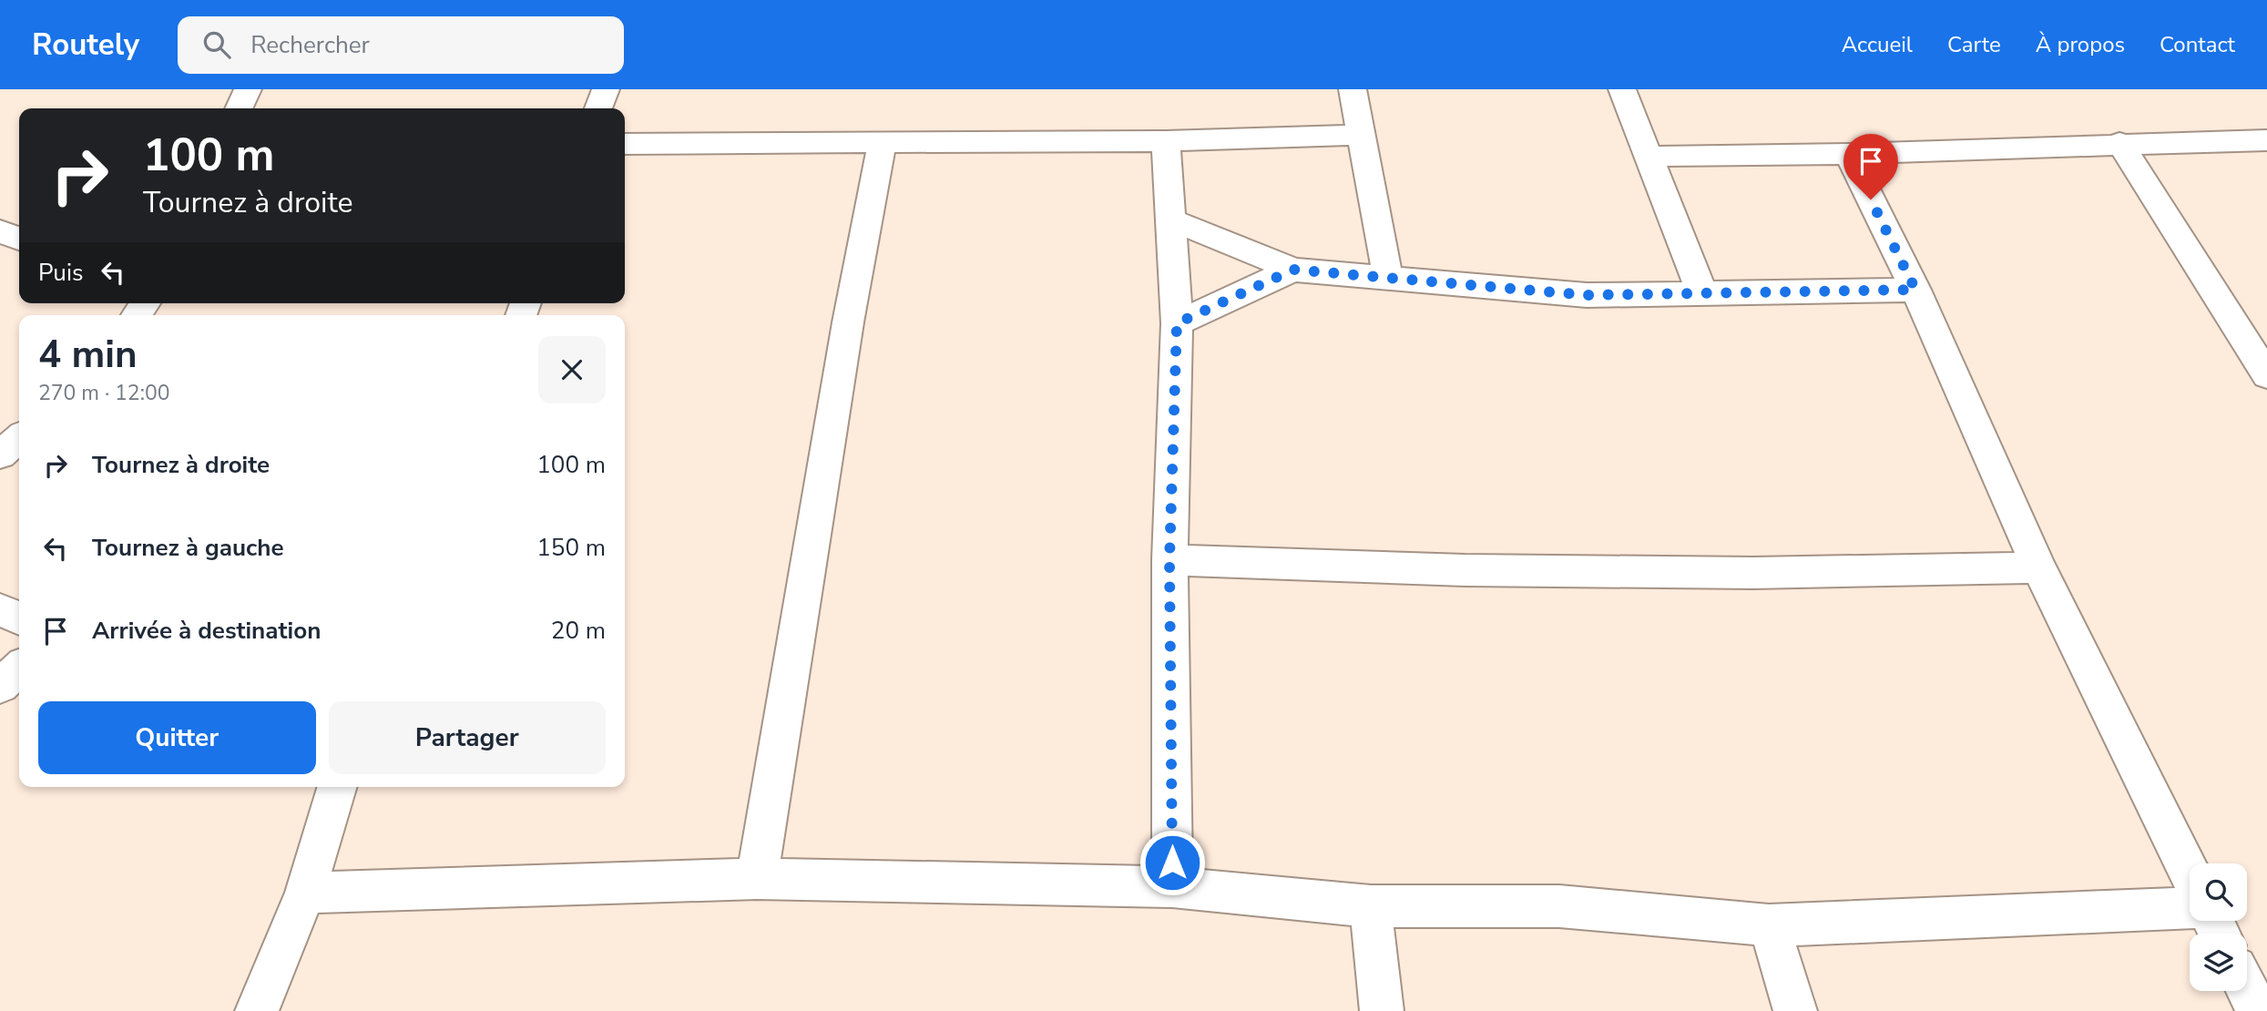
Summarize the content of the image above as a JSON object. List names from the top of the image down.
{
  "page": {
    "header": "Routely",
    "search": "Rechercher",
    "nav": [
      "Accueil",
      "Carte",
      "À propos",
      "Contact"
    ],
    "turn": ["100 m", "Tournez à droite"],
    "then": "Puis",
    "heading": ["4 min", "270 m · 12:00"],
    "list": [
      {
        "name": "Tournez à droite",
        "value": "100 m"
      },
      {
        "name": "Tournez à gauche",
        "value": "150 m"
      },
      {
        "name": "Arrivée à destination",
        "value": "20 m"
      }
    ],
    "buttons": ["Quitter", "Partager"]
  }
}
